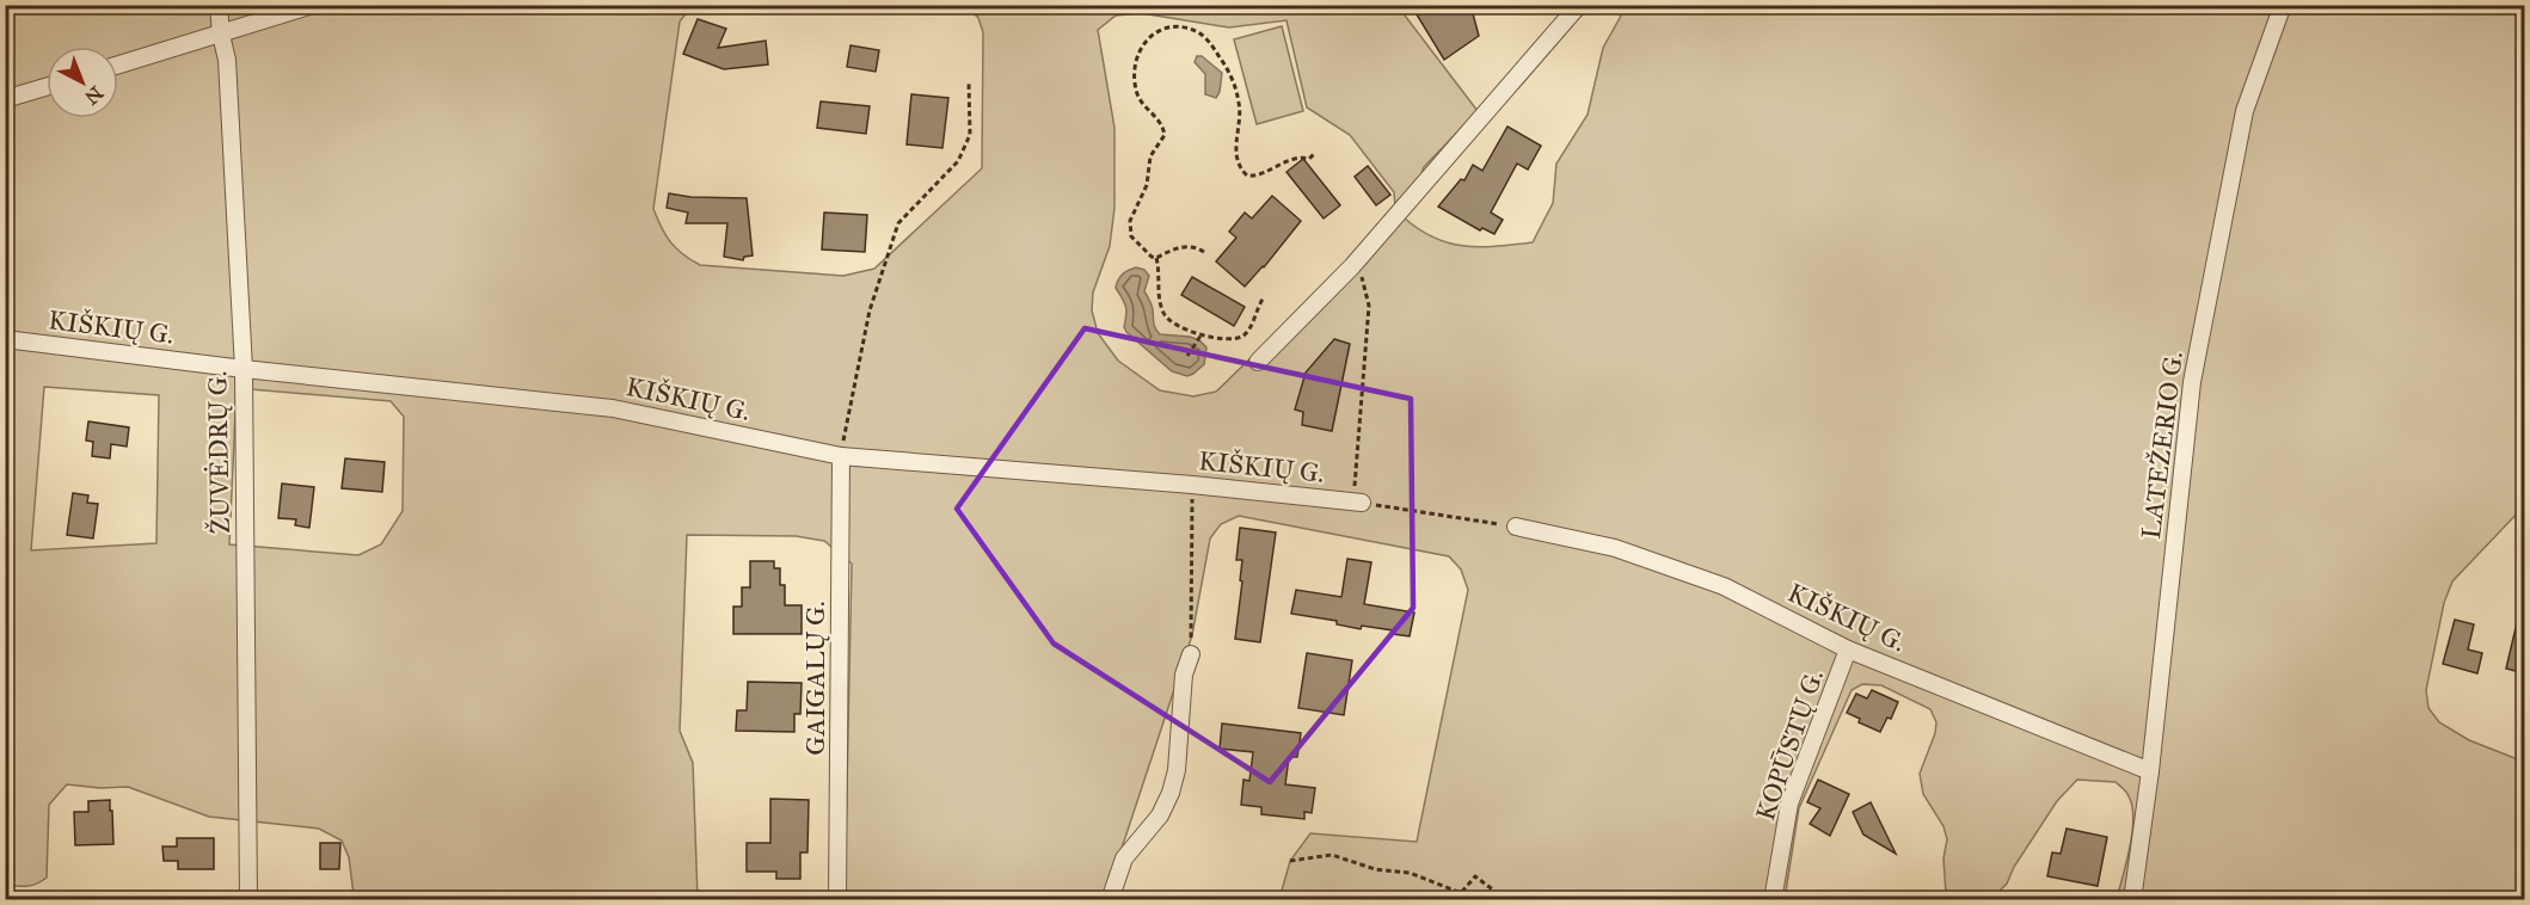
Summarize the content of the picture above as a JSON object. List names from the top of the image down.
{
  "streets": {
    "street": [
      "KIŠKIŲ G.",
      "LATEŽERIO G.",
      "ŽUVĖDRŲ G.",
      "GAIGALŲ G.",
      "KOPŪSTŲ G."
    ]
  },
  "crossings": [
    ["KIŠKIŲ G.", "LATEŽERIO G."],
    ["KIŠKIŲ G.", "ŽUVĖDRŲ G."],
    ["KIŠKIŲ G.", "GAIGALŲ G."],
    ["KIŠKIŲ G.", "KOPŪSTŲ G."]
  ],
  "north": "bottom right"
}
